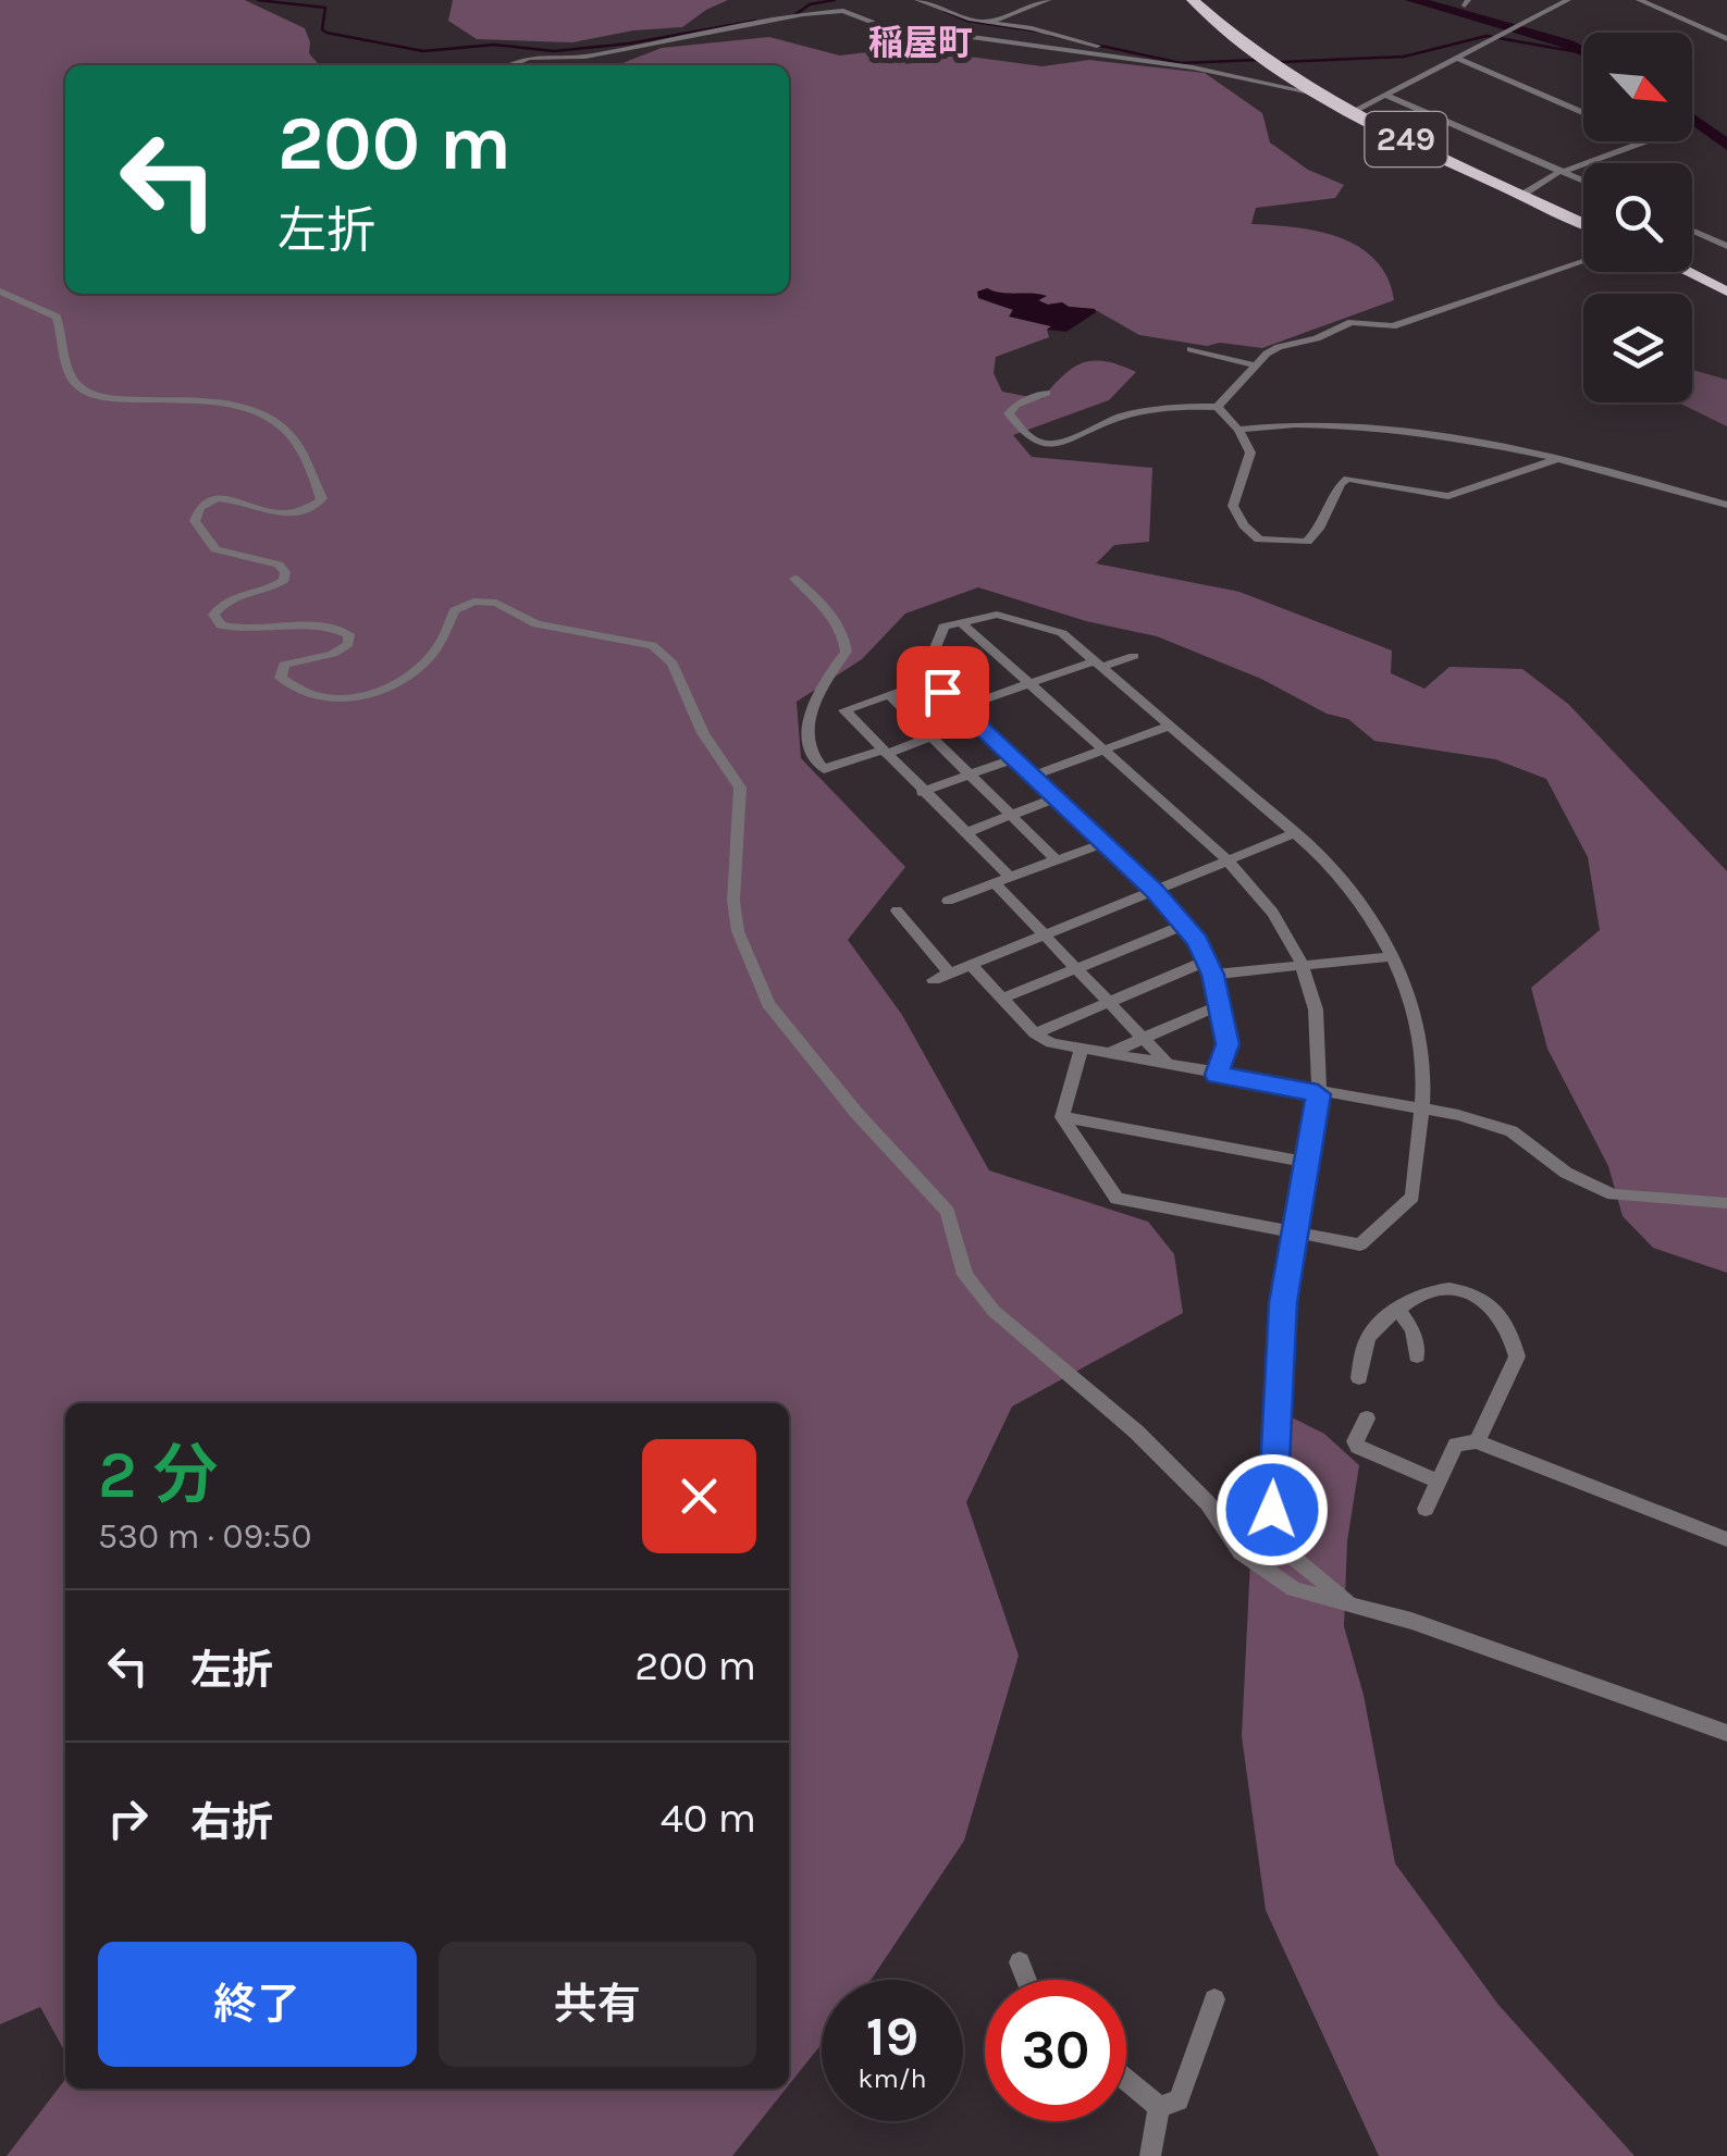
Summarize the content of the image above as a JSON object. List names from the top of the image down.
{
  "streets": {
    "highway": ["249"]
  },
  "districts": ["稲屋町"],
  "north": "bottom right",
  "page": {
    "turn": ["200 m", "左折"],
    "heading": ["2 分", "530 m · 09:50"],
    "list": [
      {
        "name": "左折",
        "value": "200 m"
      },
      {
        "name": "右折",
        "value": "40 m"
      }
    ],
    "buttons": ["終了", "共有"],
    "speed": "19 km/h",
    "limit": "30"
  }
}
